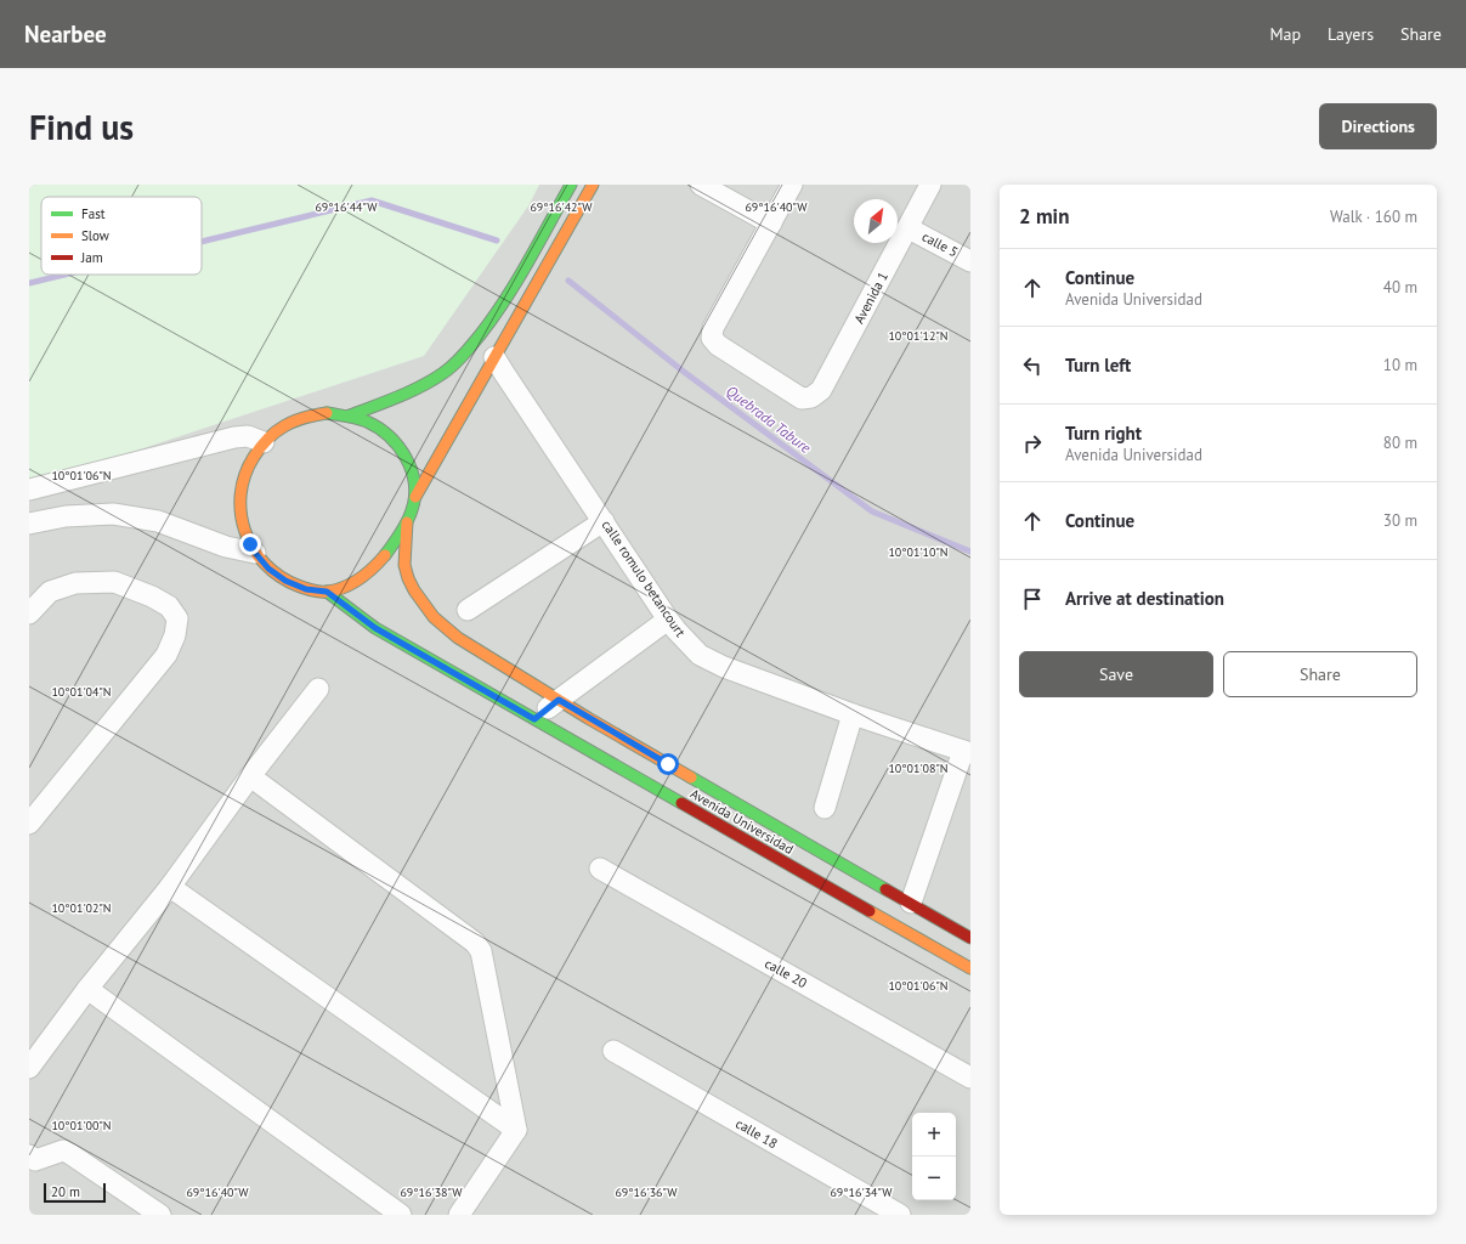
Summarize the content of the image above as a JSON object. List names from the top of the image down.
{
  "streets": {
    "street": [
      "calle 5",
      "Avenida 1",
      "calle romulo betancourt",
      "Avenida Universidad",
      "calle 20",
      "calle 18"
    ]
  },
  "crossings": [
    ["calle 5", "Avenida 1"]
  ],
  "water": ["Quebrada Tabure"],
  "legend": ["Fast", "Slow", "Jam"],
  "scale_bar": "20 m",
  "north": "top right",
  "page": {
    "header": "Nearbee",
    "nav": ["Map", "Layers", "Share"],
    "buttons": [
      "Directions",
      ["Save", "Share"]
    ],
    "title": "Find us",
    "heading": ["2 min", "Walk · 160 m"],
    "list": [
      ["Continue", "Avenida Universidad", "40 m"],
      ["Turn left", "10 m"],
      ["Turn right", "Avenida Universidad", "80 m"],
      ["Continue", "30 m"],
      "Arrive at destination"
    ],
    "map_buttons": ["+", "−"],
    "scale": "20 m"
  },
  "coordinates": [
    "69°16'44\"W",
    "69°16'42\"W",
    "69°16'40\"W",
    "10°01'12\"N",
    "10°01'06\"N",
    "10°01'10\"N",
    "10°01'04\"N",
    "10°01'08\"N",
    "10°01'02\"N",
    "10°01'00\"N",
    "69°16'38\"W",
    "69°16'36\"W",
    "69°16'34\"W"
  ]
}
